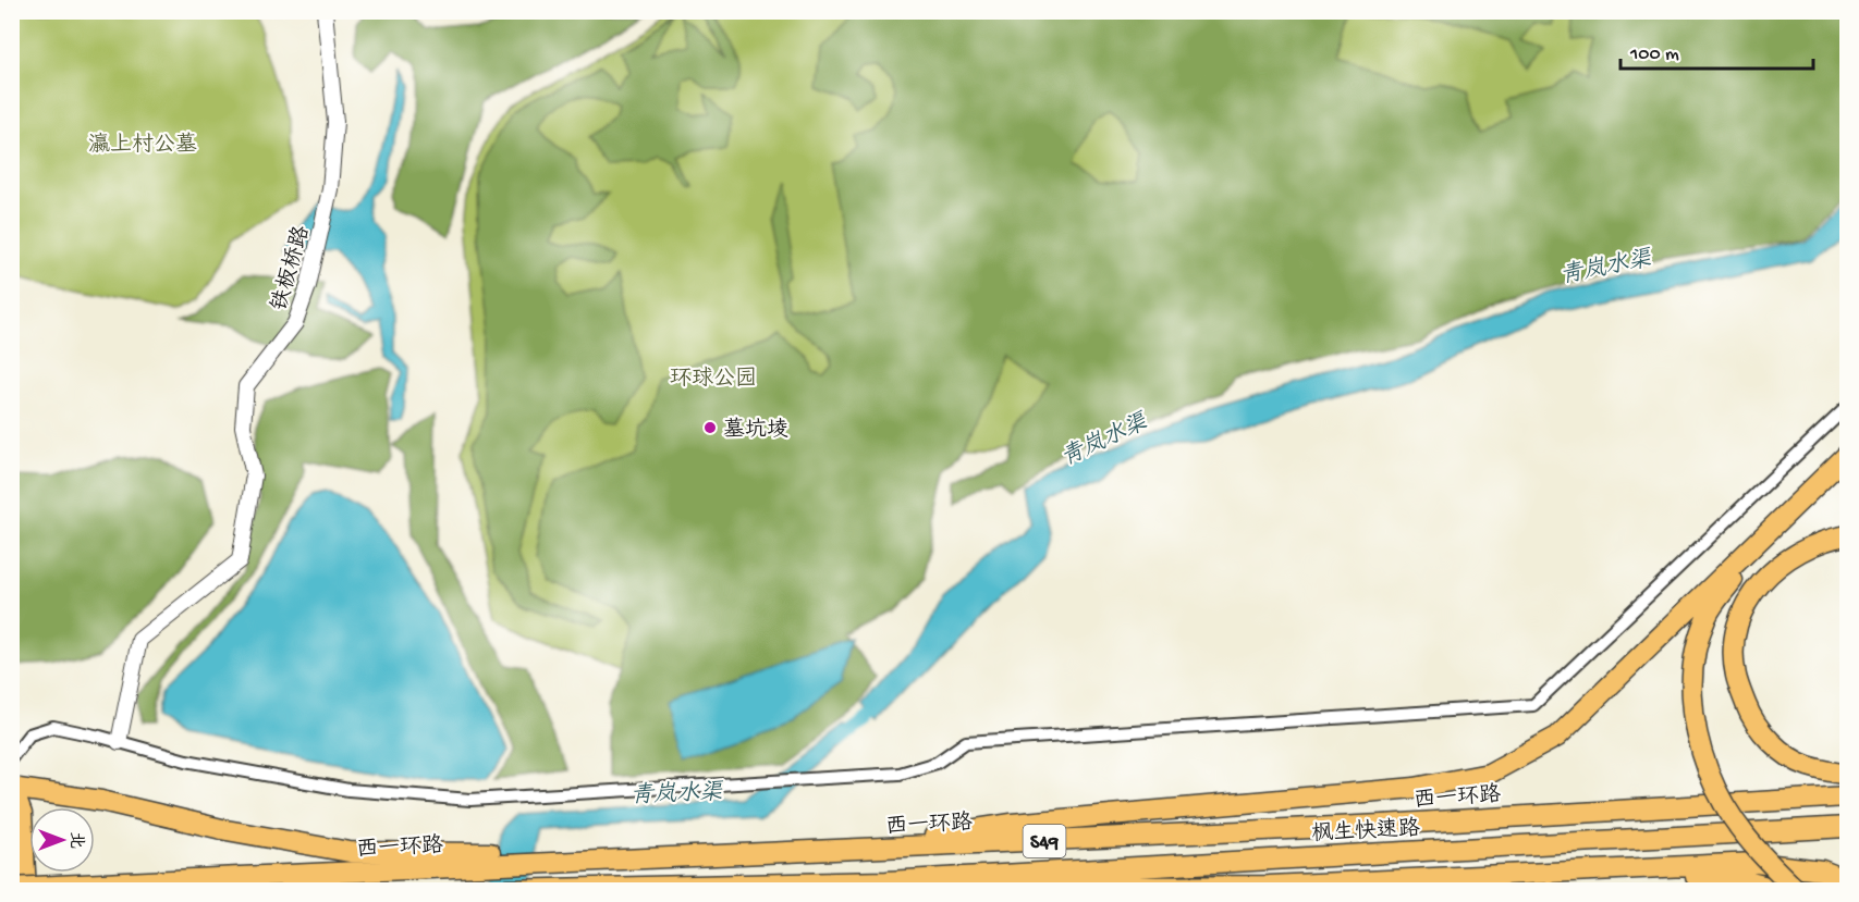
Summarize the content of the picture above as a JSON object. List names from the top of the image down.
{
  "streets": {
    "highway": ["西一环路", "枫生快速路", "S49"],
    "street": ["铁板桥路"]
  },
  "crossings": [
    ["枫生快速路", "S49"]
  ],
  "water": ["青岚水渠"],
  "parks": ["瀛上村公墓", "环球公园"],
  "places": ["墓坑堎"],
  "scale_bar": "100 m",
  "north": "right"
}
